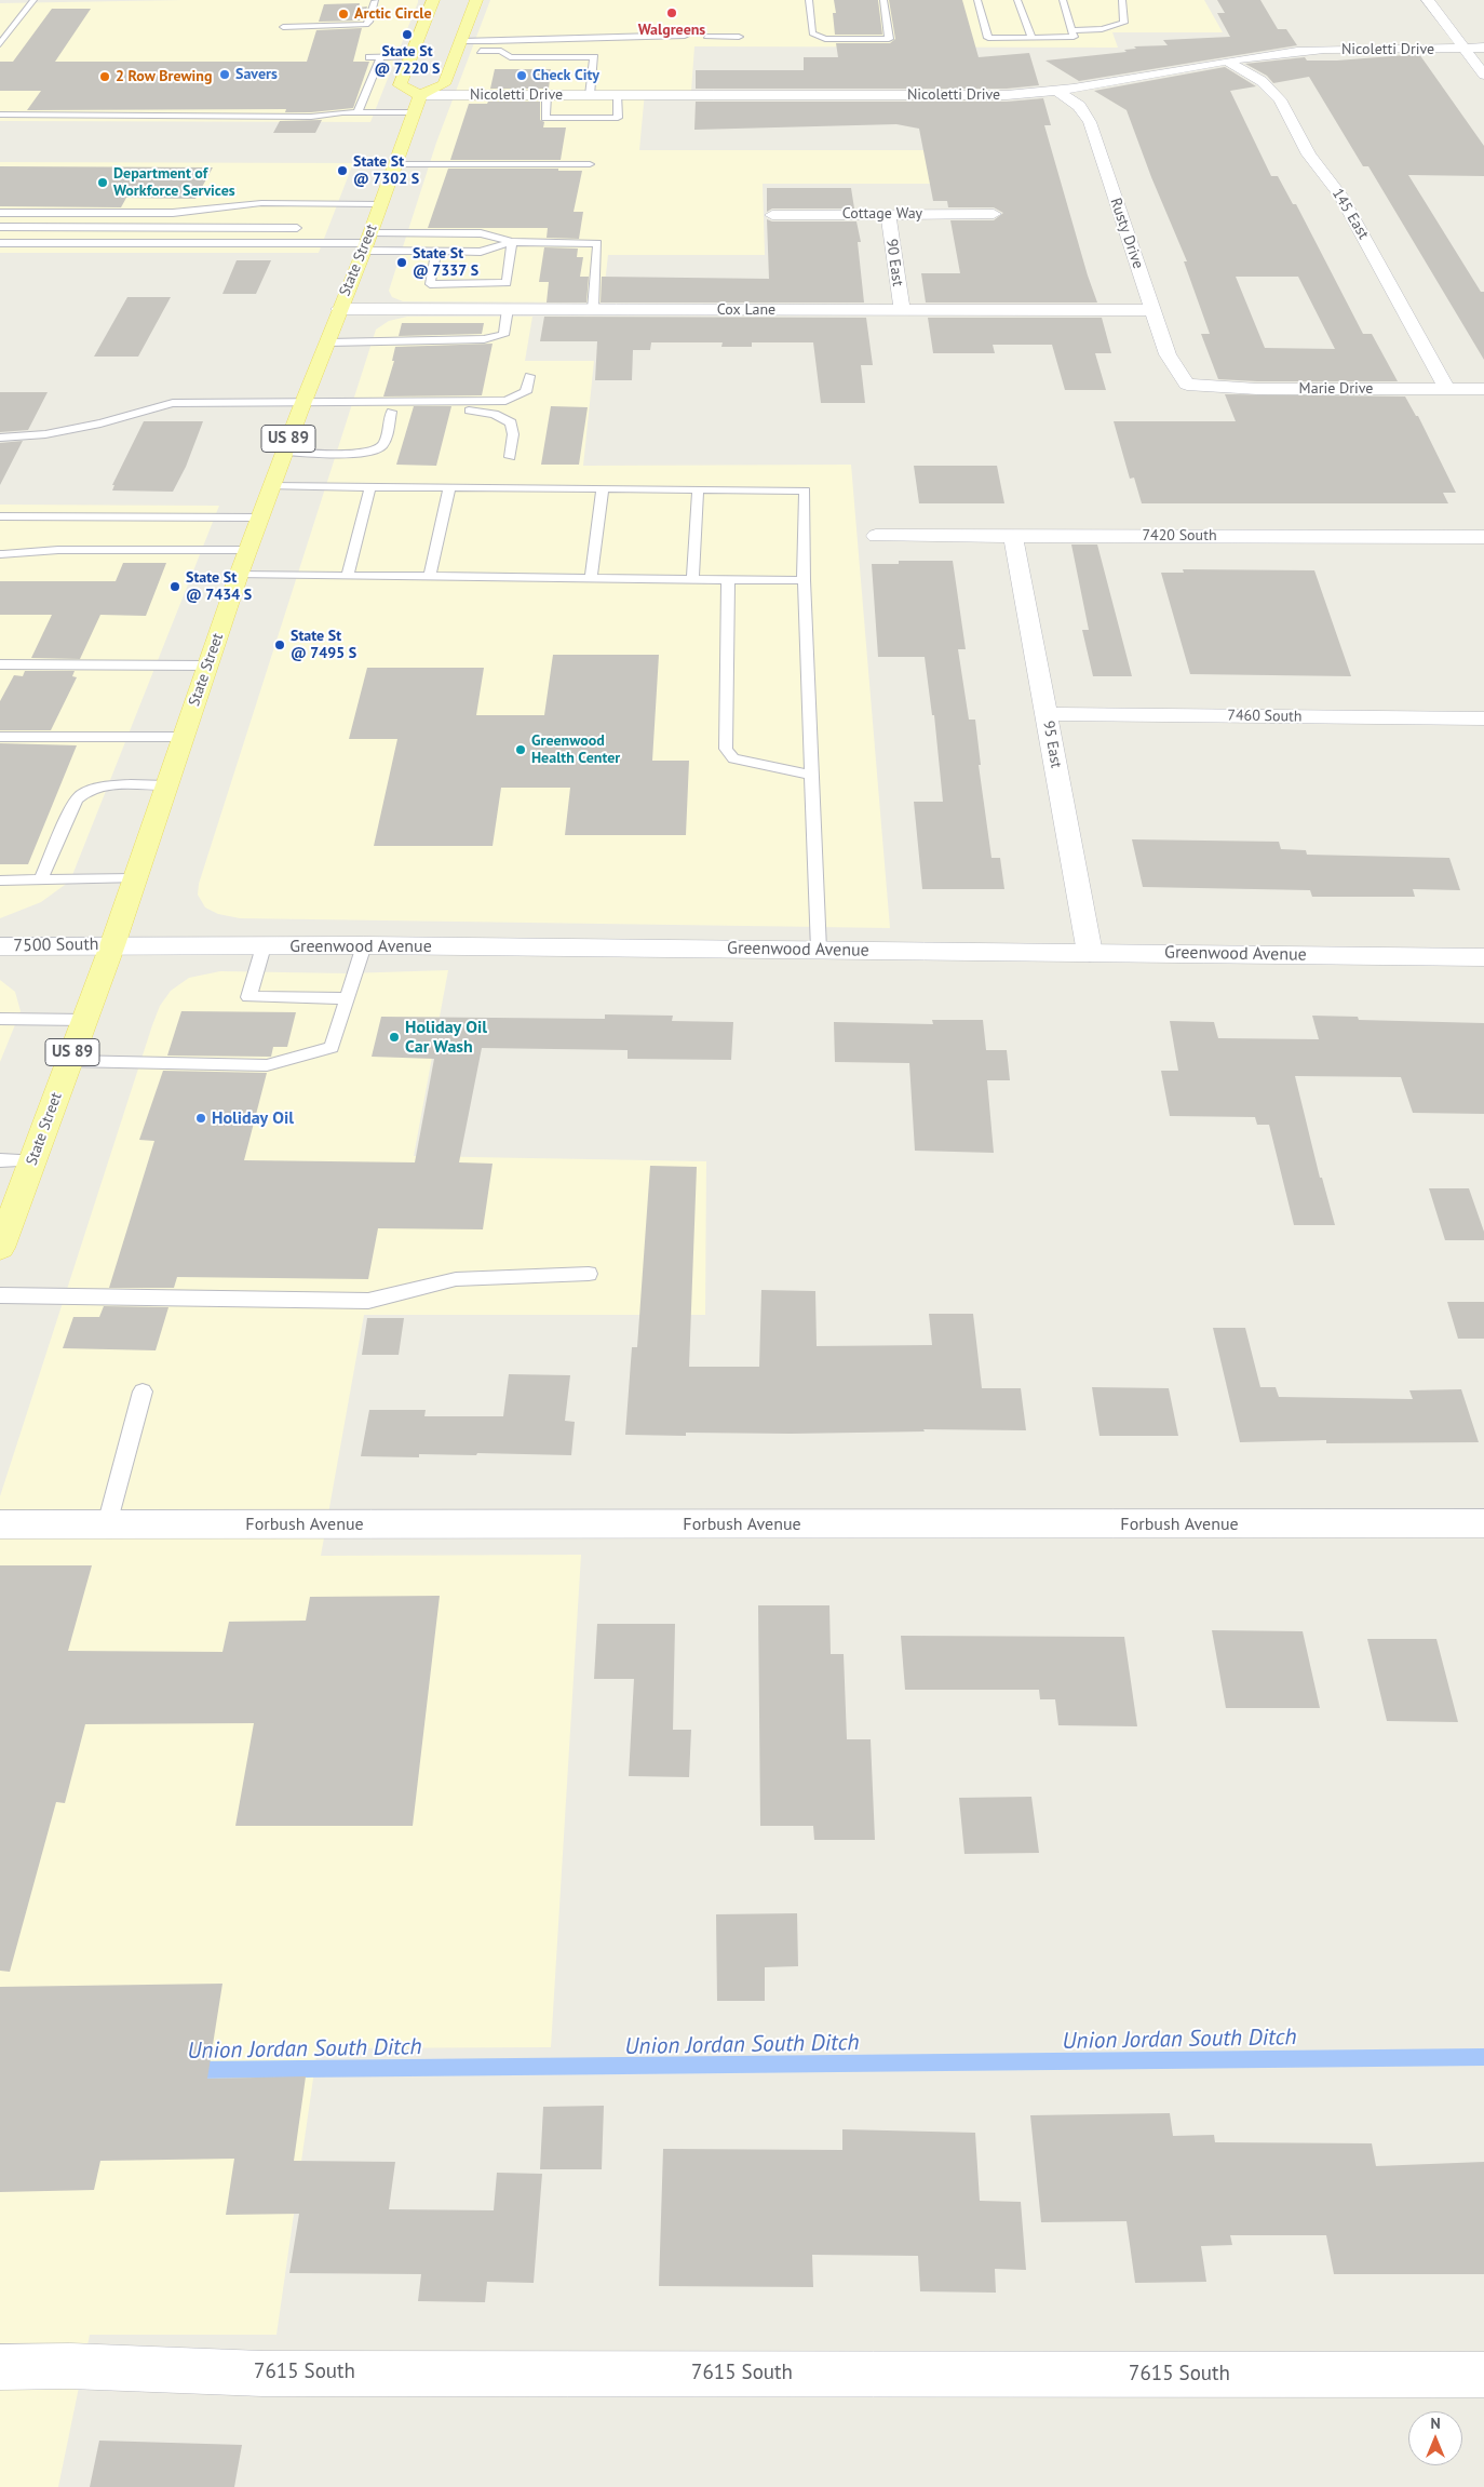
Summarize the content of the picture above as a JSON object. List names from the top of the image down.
{
  "streets": {
    "main road": ["State Street", "US 89"],
    "street": [
      "Nicoletti Drive",
      "Cottage Way",
      "145 East",
      "Rusty Drive",
      "90 East",
      "Cox Lane",
      "Marie Drive",
      "7420 South",
      "7460 South",
      "95 East",
      "7500 South",
      "Greenwood Avenue",
      "Forbush Avenue",
      "7615 South"
    ]
  },
  "crossings": [
    ["Nicoletti Drive", "145 East"],
    ["Nicoletti Drive", "Rusty Drive"],
    ["Nicoletti Drive", "State Street"],
    ["Cottage Way", "90 East"],
    ["145 East", "Marie Drive"],
    ["Rusty Drive", "Cox Lane"],
    ["Rusty Drive", "Marie Drive"],
    ["State Street", "Cox Lane"],
    ["State Street", "7500 South"],
    ["State Street", "Greenwood Avenue"],
    ["90 East", "Cox Lane"],
    ["7420 South", "95 East"],
    ["7460 South", "95 East"],
    ["95 East", "Greenwood Avenue"],
    ["7500 South", "Greenwood Avenue"]
  ],
  "water": ["Union Jordan South Ditch"],
  "places": [
    "Walgreens",
    "Arctic Circle",
    "State St @ 7220 S",
    "Savers",
    "Check City",
    "2 Row Brewing",
    "State St @ 7302 S",
    "Department of Workforce Services",
    "State St @ 7337 S",
    "State St @ 7434 S",
    "State St @ 7495 S",
    "Greenwood Health Center",
    "Holiday Oil Car Wash",
    "Holiday Oil"
  ],
  "north": "top"
}
